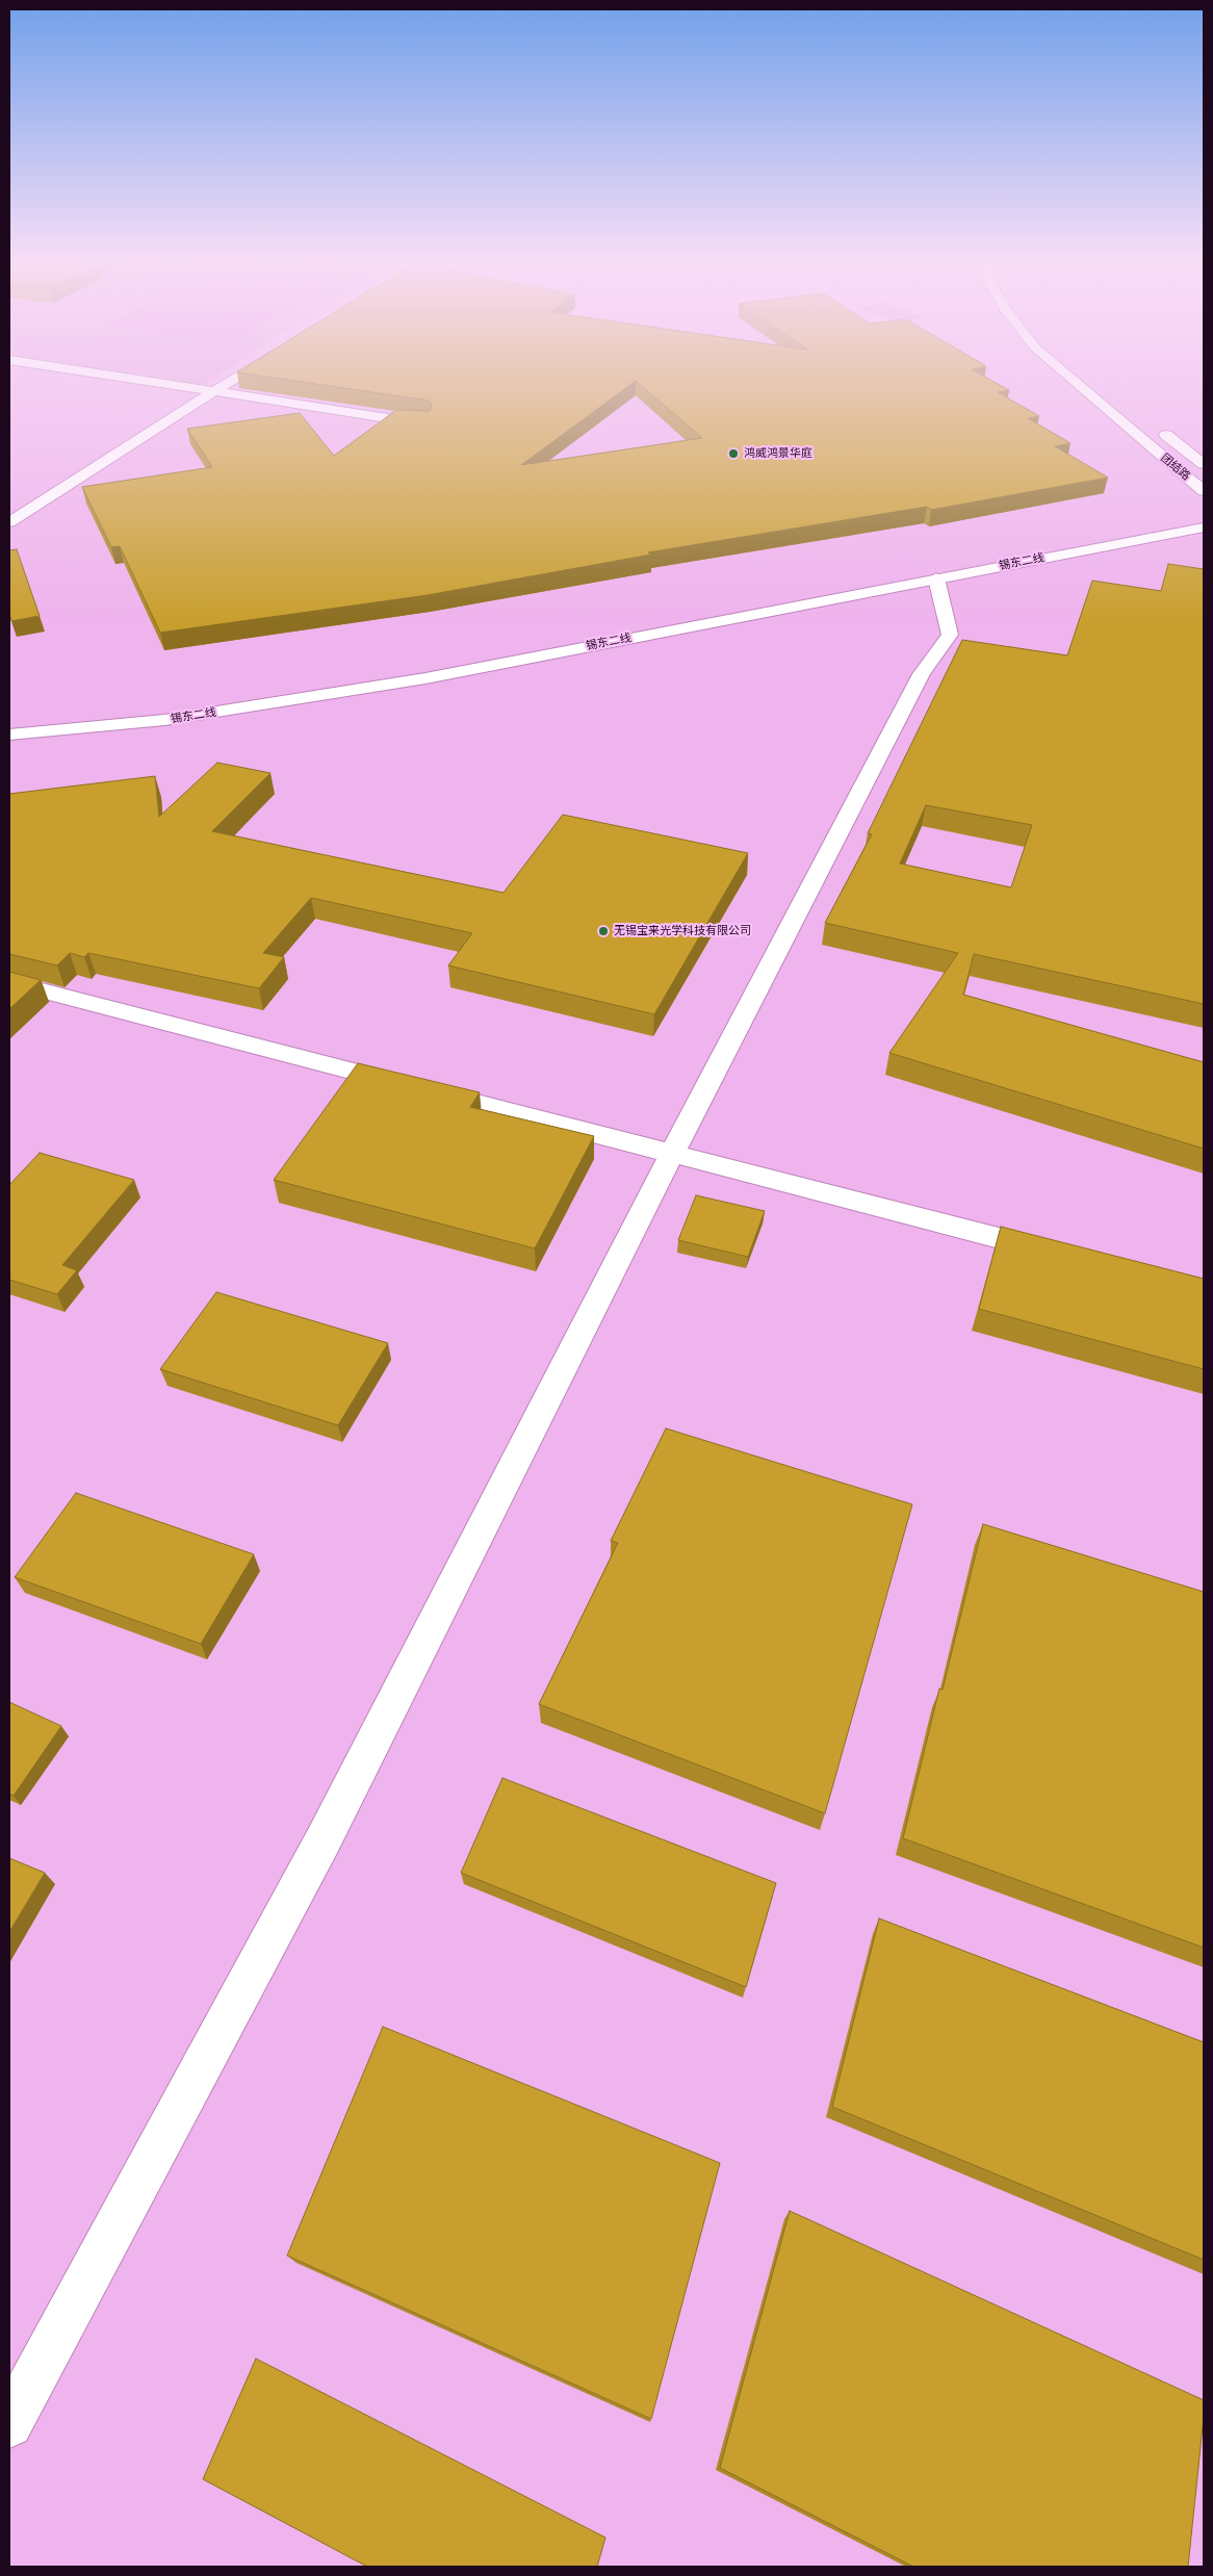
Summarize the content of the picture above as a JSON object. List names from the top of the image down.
{
  "streets": {
    "street": ["团结路", "锡东二线"]
  },
  "places": ["鸿威鸿景华庭", "无锡宝来光学科技有限公司"]
}
